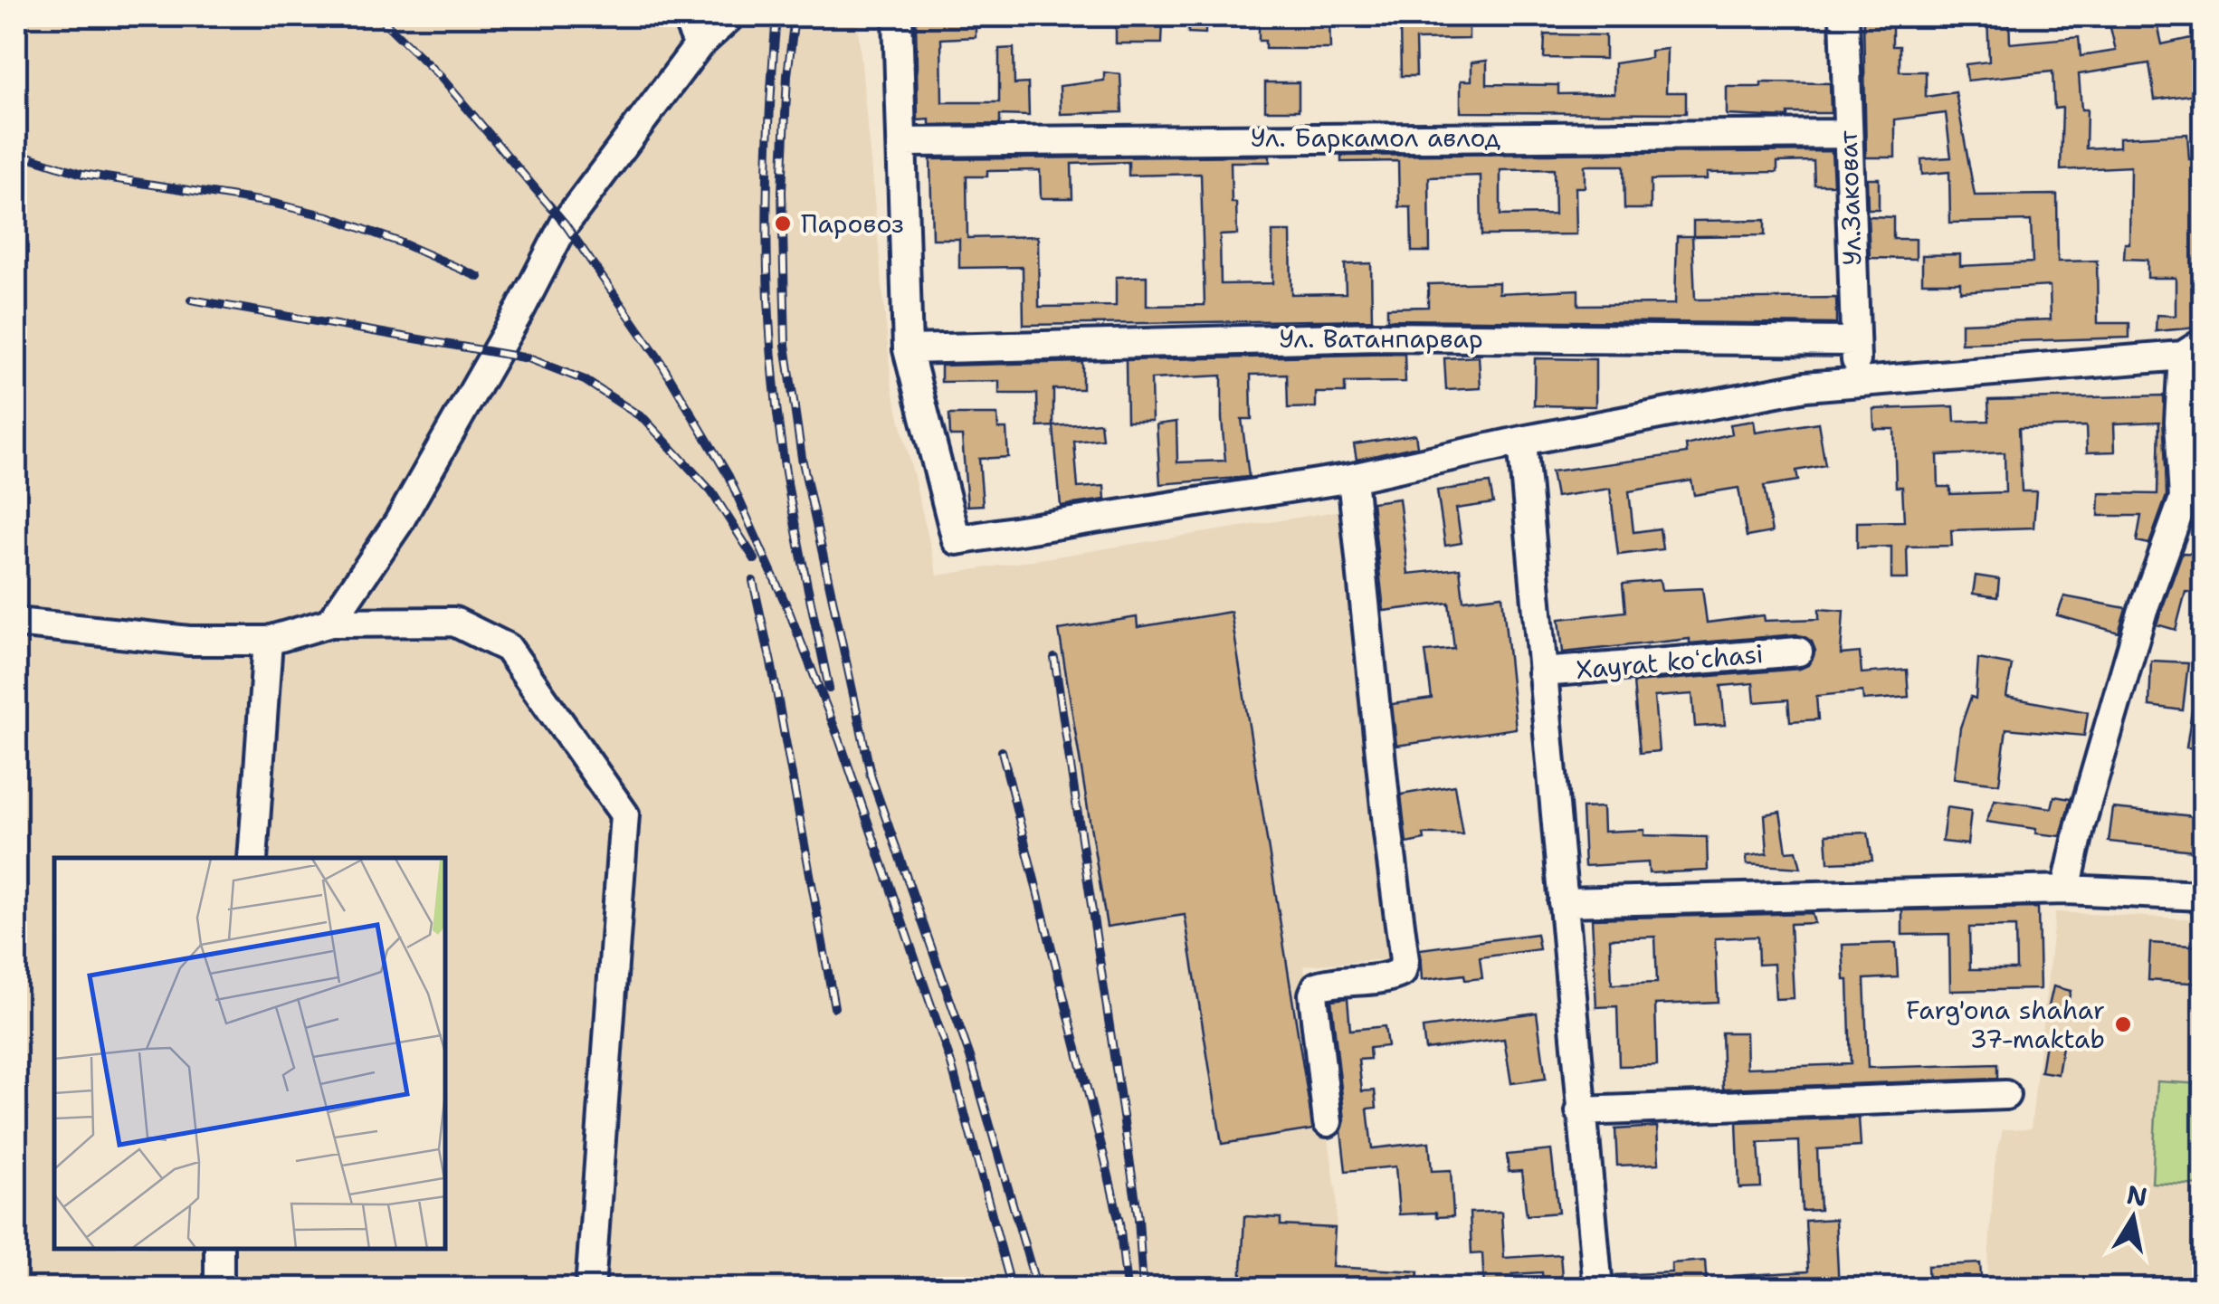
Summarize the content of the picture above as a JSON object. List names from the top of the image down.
{
  "streets": {
    "street": [
      "Ул. Баркамол авлод",
      "Ул.Заковат",
      "Ул. Ватанпарвар",
      "Xayrat koʻchasi"
    ]
  },
  "crossings": [
    ["Ул. Баркамол авлод", "Ул.Заковат"],
    ["Ул.Заковат", "Ул. Ватанпарвар"]
  ],
  "places": ["Паровоз", "Farg'ona shahar 37-maktab"],
  "north": "top"
}
